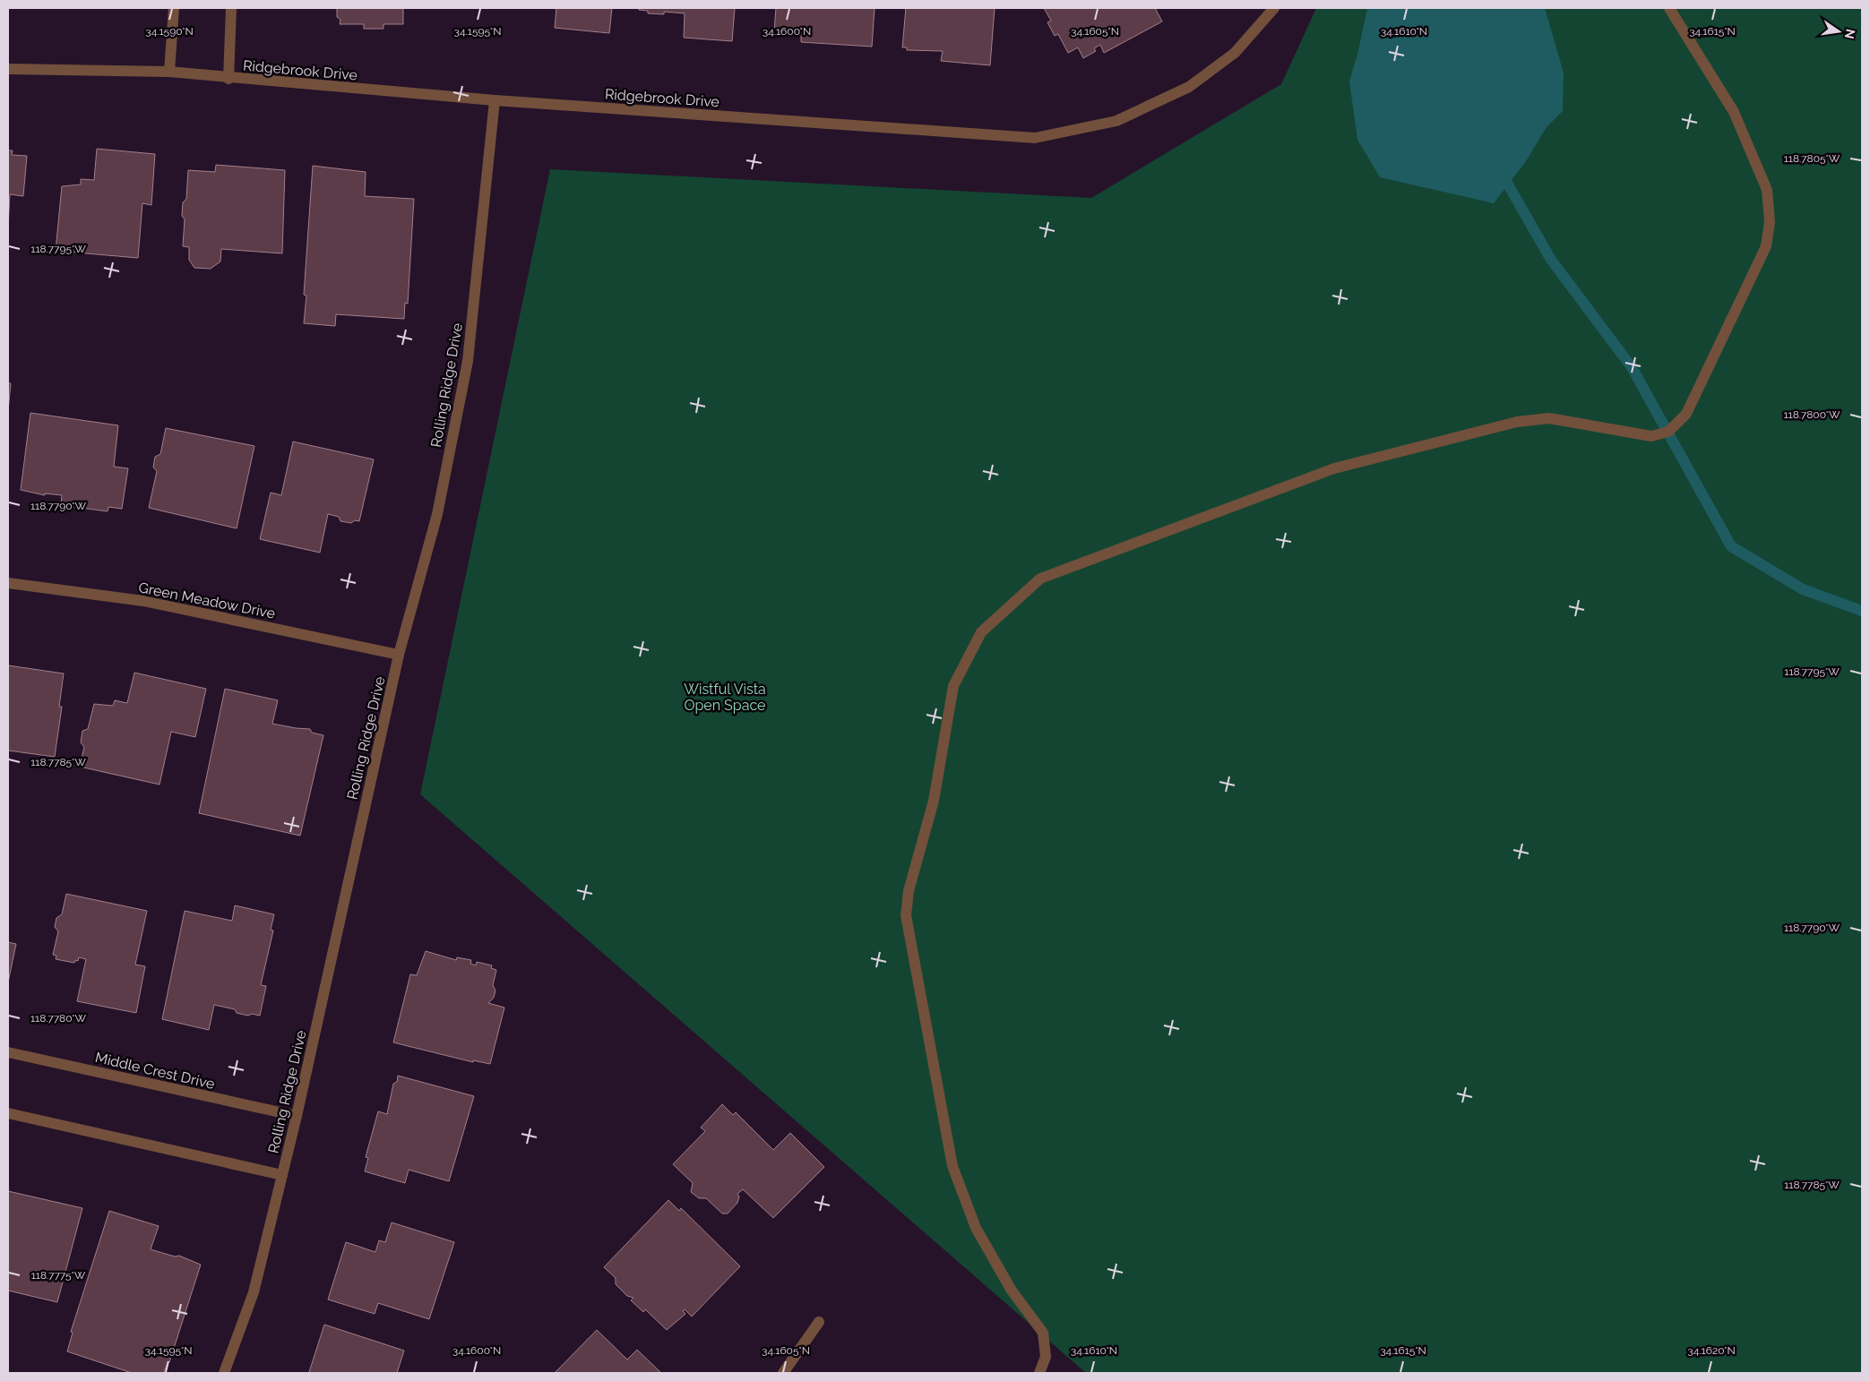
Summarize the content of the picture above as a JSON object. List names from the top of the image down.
{
  "streets": {
    "street": [
      "Ridgebrook Drive",
      "Rolling Ridge Drive",
      "Green Meadow Drive",
      "Middle Crest Drive"
    ]
  },
  "crossings": [
    ["Ridgebrook Drive", "Rolling Ridge Drive"],
    ["Rolling Ridge Drive", "Green Meadow Drive"],
    ["Rolling Ridge Drive", "Middle Crest Drive"]
  ],
  "parks": ["Wistful Vista Open Space"],
  "north": "right",
  "coordinates": [
    "34.1590°N",
    "34.1595°N",
    "34.1600°N",
    "34.1605°N",
    "34.1610°N",
    "34.1615°N",
    "118.7805°W",
    "118.7795°W",
    "118.7800°W",
    "118.7790°W",
    "118.7785°W",
    "118.7780°W",
    "118.7775°W",
    "34.1620°N"
  ]
}
